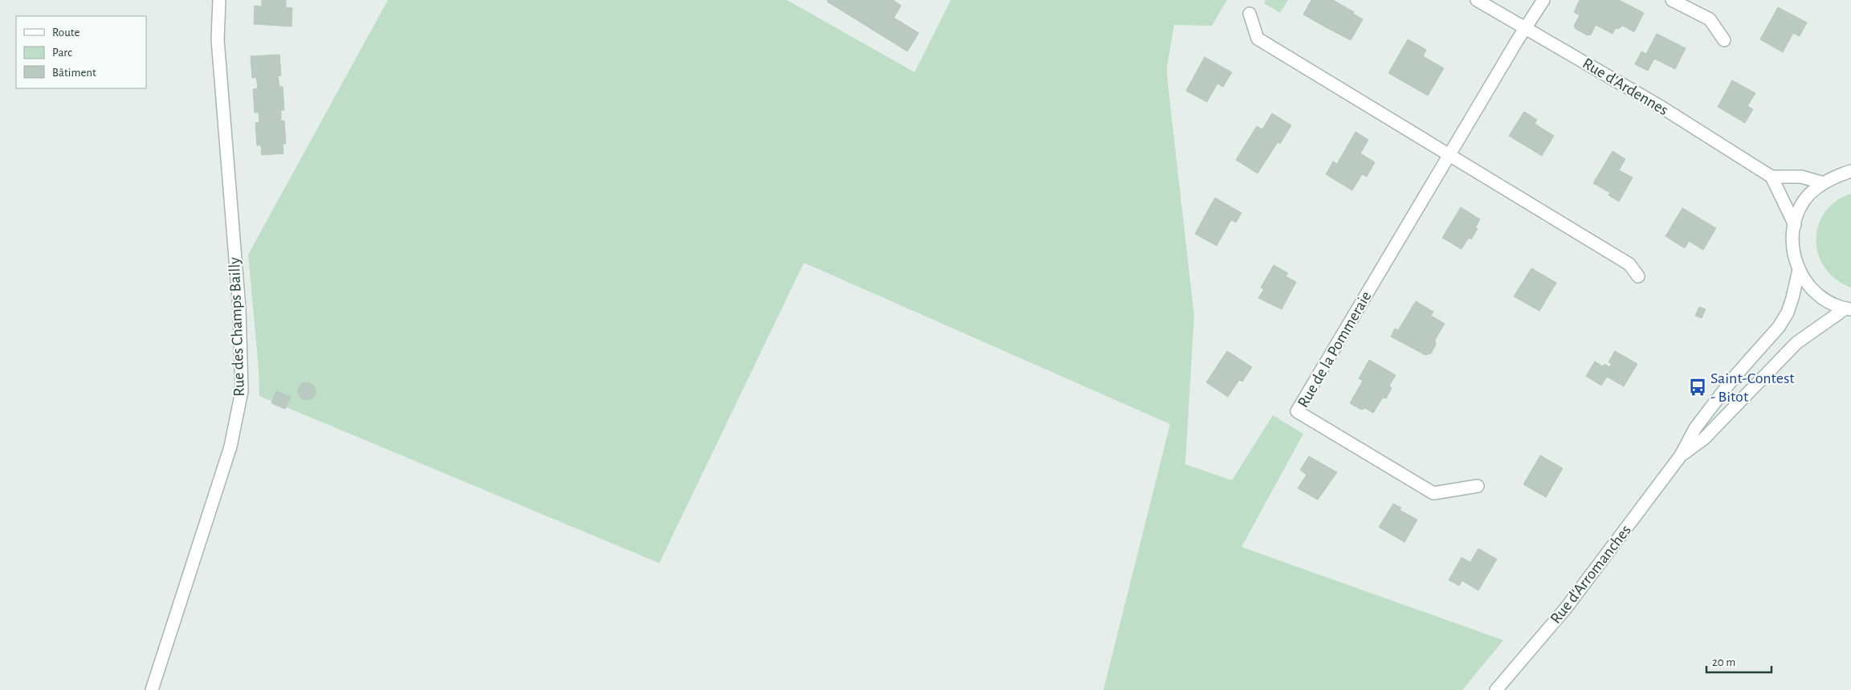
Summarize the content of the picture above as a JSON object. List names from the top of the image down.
{
  "streets": {
    "street": [
      "Rue d'Ardennes",
      "Rue des Champs Bailly",
      "Rue de la Pommeraie",
      "Rue d'Arromanches"
    ]
  },
  "crossings": [
    ["Rue d'Ardennes", "Rue de la Pommeraie"]
  ],
  "places": {
    "bus stop": ["Saint-Contest - Bitot"]
  },
  "legend": ["Route", "Parc", "Bâtiment"],
  "scale_bar": "20 m"
}
